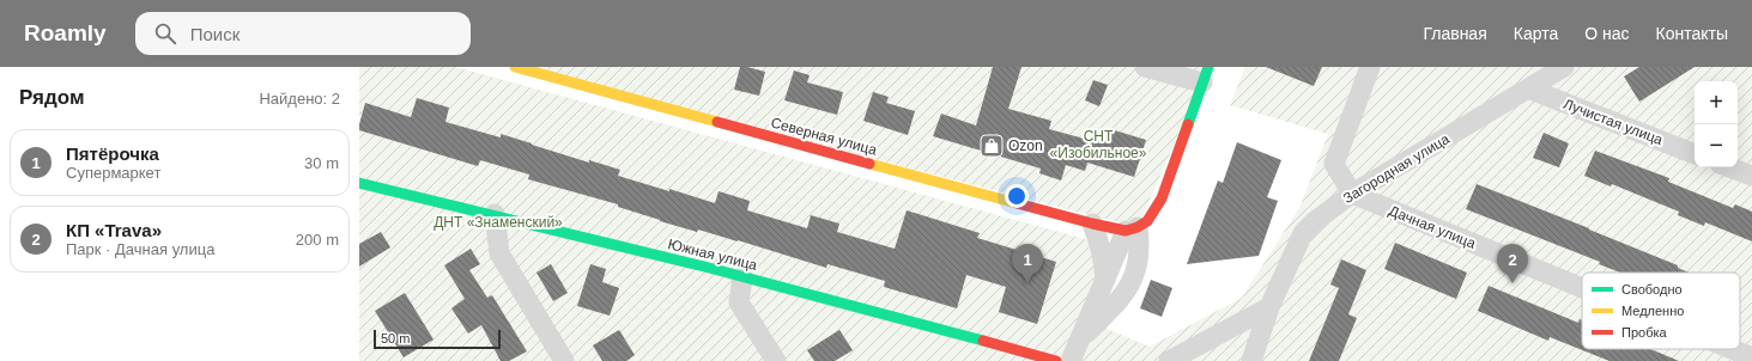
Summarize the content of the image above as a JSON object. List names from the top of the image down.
{
  "streets": {
    "street": [
      "Лучистая улица",
      "Северная улица",
      "Загородная улица",
      "Дачная улица",
      "Южная улица"
    ]
  },
  "crossings": [
    ["Лучистая улица", "Загородная улица"],
    ["Загородная улица", "Дачная улица"]
  ],
  "parks": ["СНТ «Изобильное»", "ДНТ «Знаменский»"],
  "places": {
    "shop": ["Ozon"]
  },
  "legend": ["Свободно", "Медленно", "Пробка"],
  "scale_bar": "50 m",
  "page": {
    "header": "Roamly",
    "search": "Поиск",
    "nav": [
      "Главная",
      "Карта",
      "О нас",
      "Контакты"
    ],
    "heading": ["Рядом", "Найдено: 2"],
    "map_buttons": ["+", "−"],
    "list": [
      {
        "mark": "1",
        "name": "Пятёрочка",
        "note": "Супермаркет",
        "value": "30 m"
      },
      {
        "mark": "2",
        "name": "КП «Trava»",
        "note": "Парк · Дачная улица",
        "value": "200 m"
      }
    ],
    "pins": ["1", "2"],
    "scale": "50 m"
  }
}
